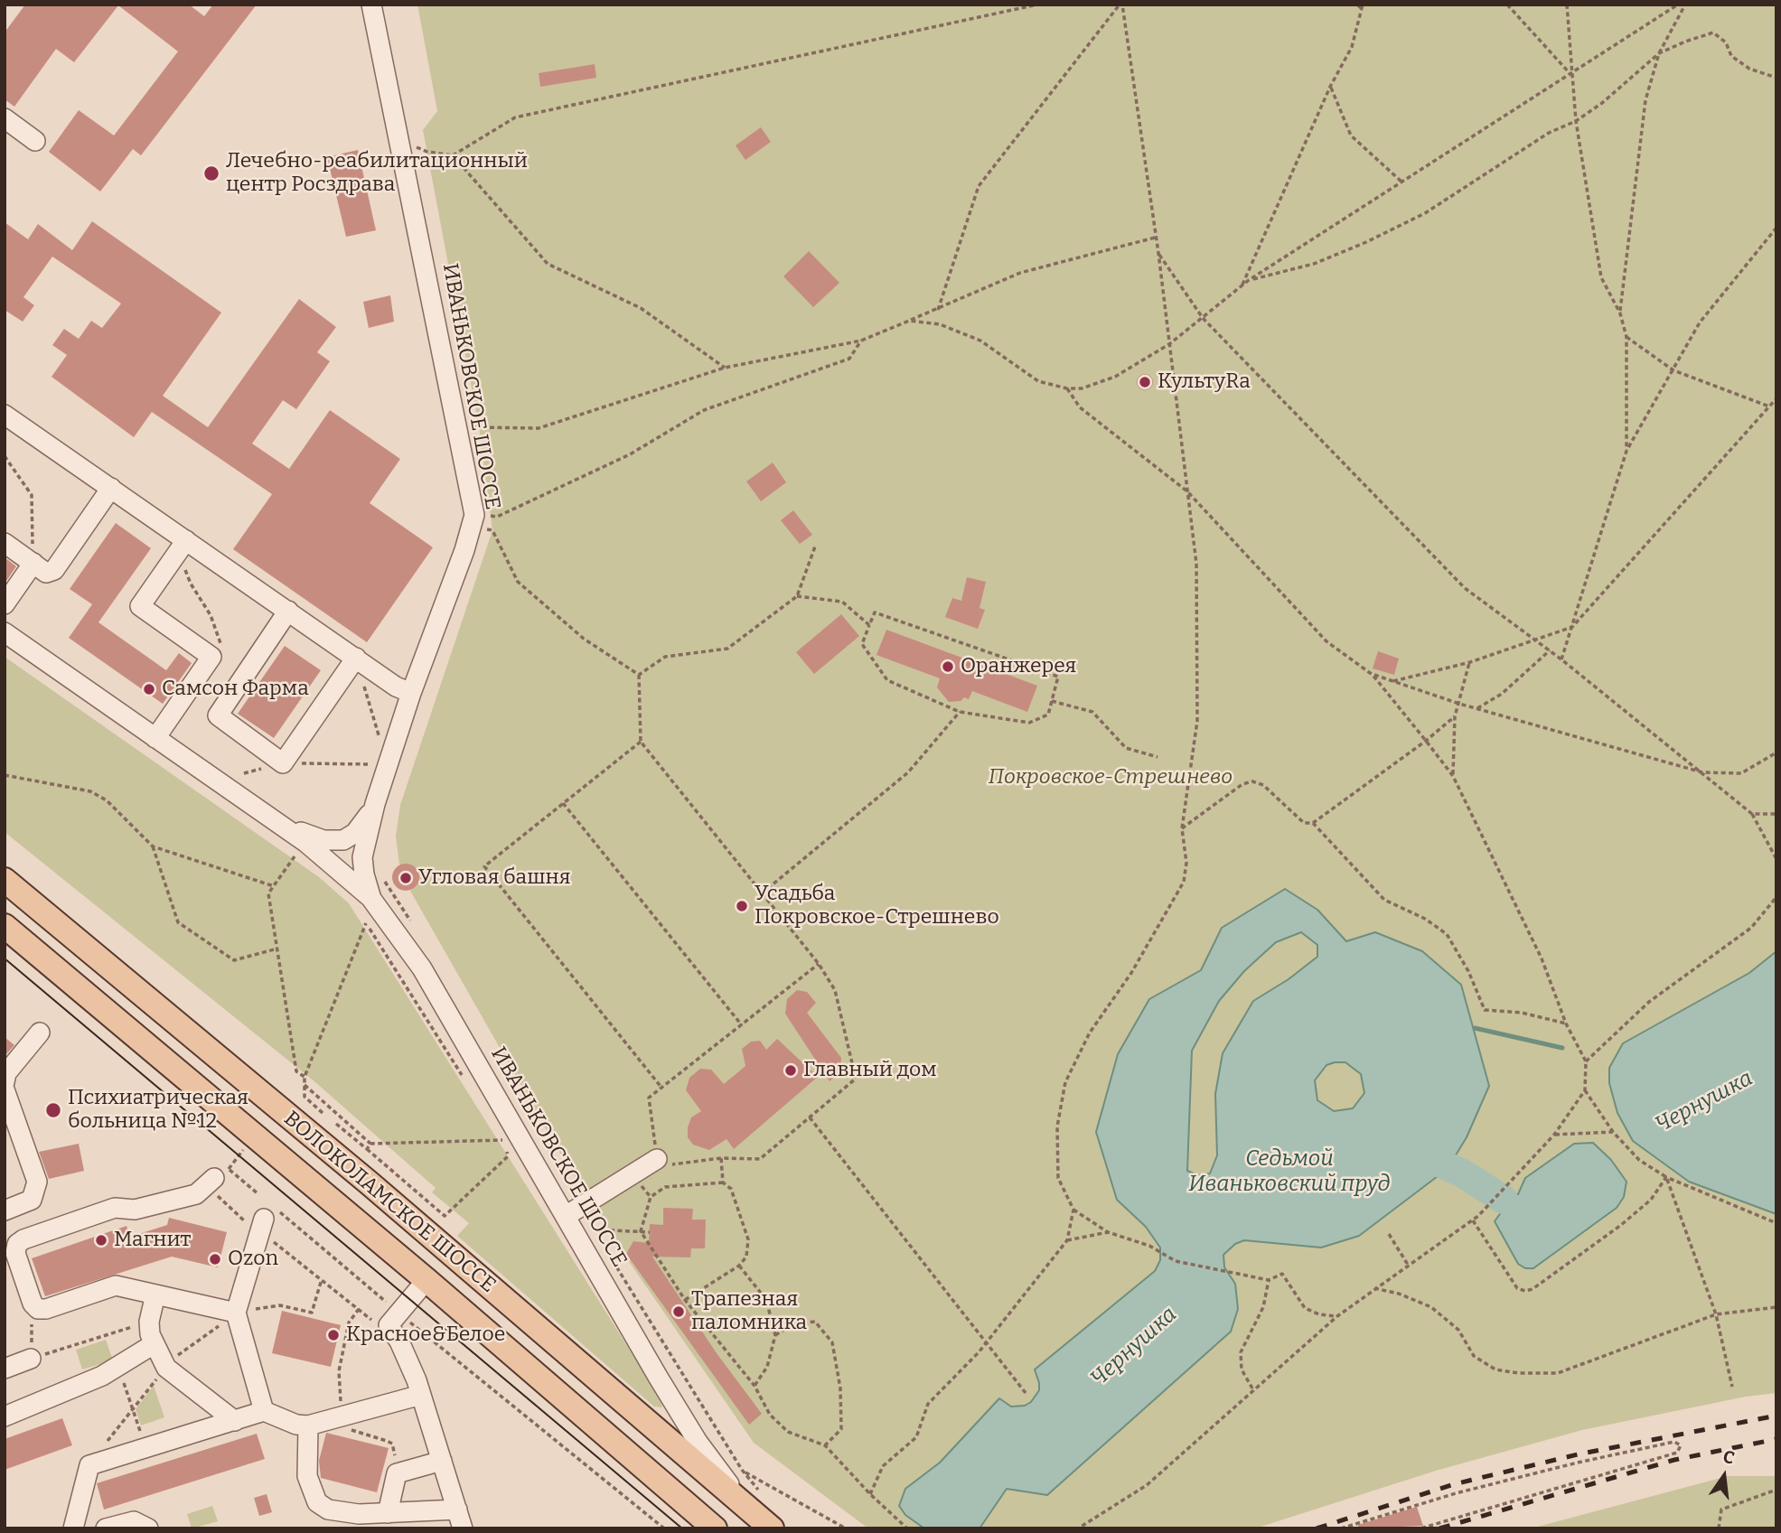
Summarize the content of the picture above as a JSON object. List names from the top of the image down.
{
  "streets": {
    "main road": ["ВОЛОКОЛАМСКОЕ ШОССЕ"],
    "street": ["ИВАНЬКОВСКОЕ ШОССЕ"]
  },
  "crossings": [
    ["ИВАНЬКОВСКОЕ ШОССЕ", "ВОЛОКОЛАМСКОЕ ШОССЕ"]
  ],
  "water": ["Чернушка", "Седьмой Иваньковский пруд"],
  "parks": ["Покровское-Стрешнево"],
  "places": [
    "Лечебно-реабилитационный центр Росздрава",
    "КультуRа",
    "Оранжерея",
    "Самсон Фарма",
    "Угловая башня",
    "Усадьба Покровское-Стрешнево",
    "Главный дом",
    "Психиатрическая больница №12",
    "Магнит",
    "Ozon",
    "Трапезная паломника",
    "Красное&Белое"
  ],
  "north": "top"
}
